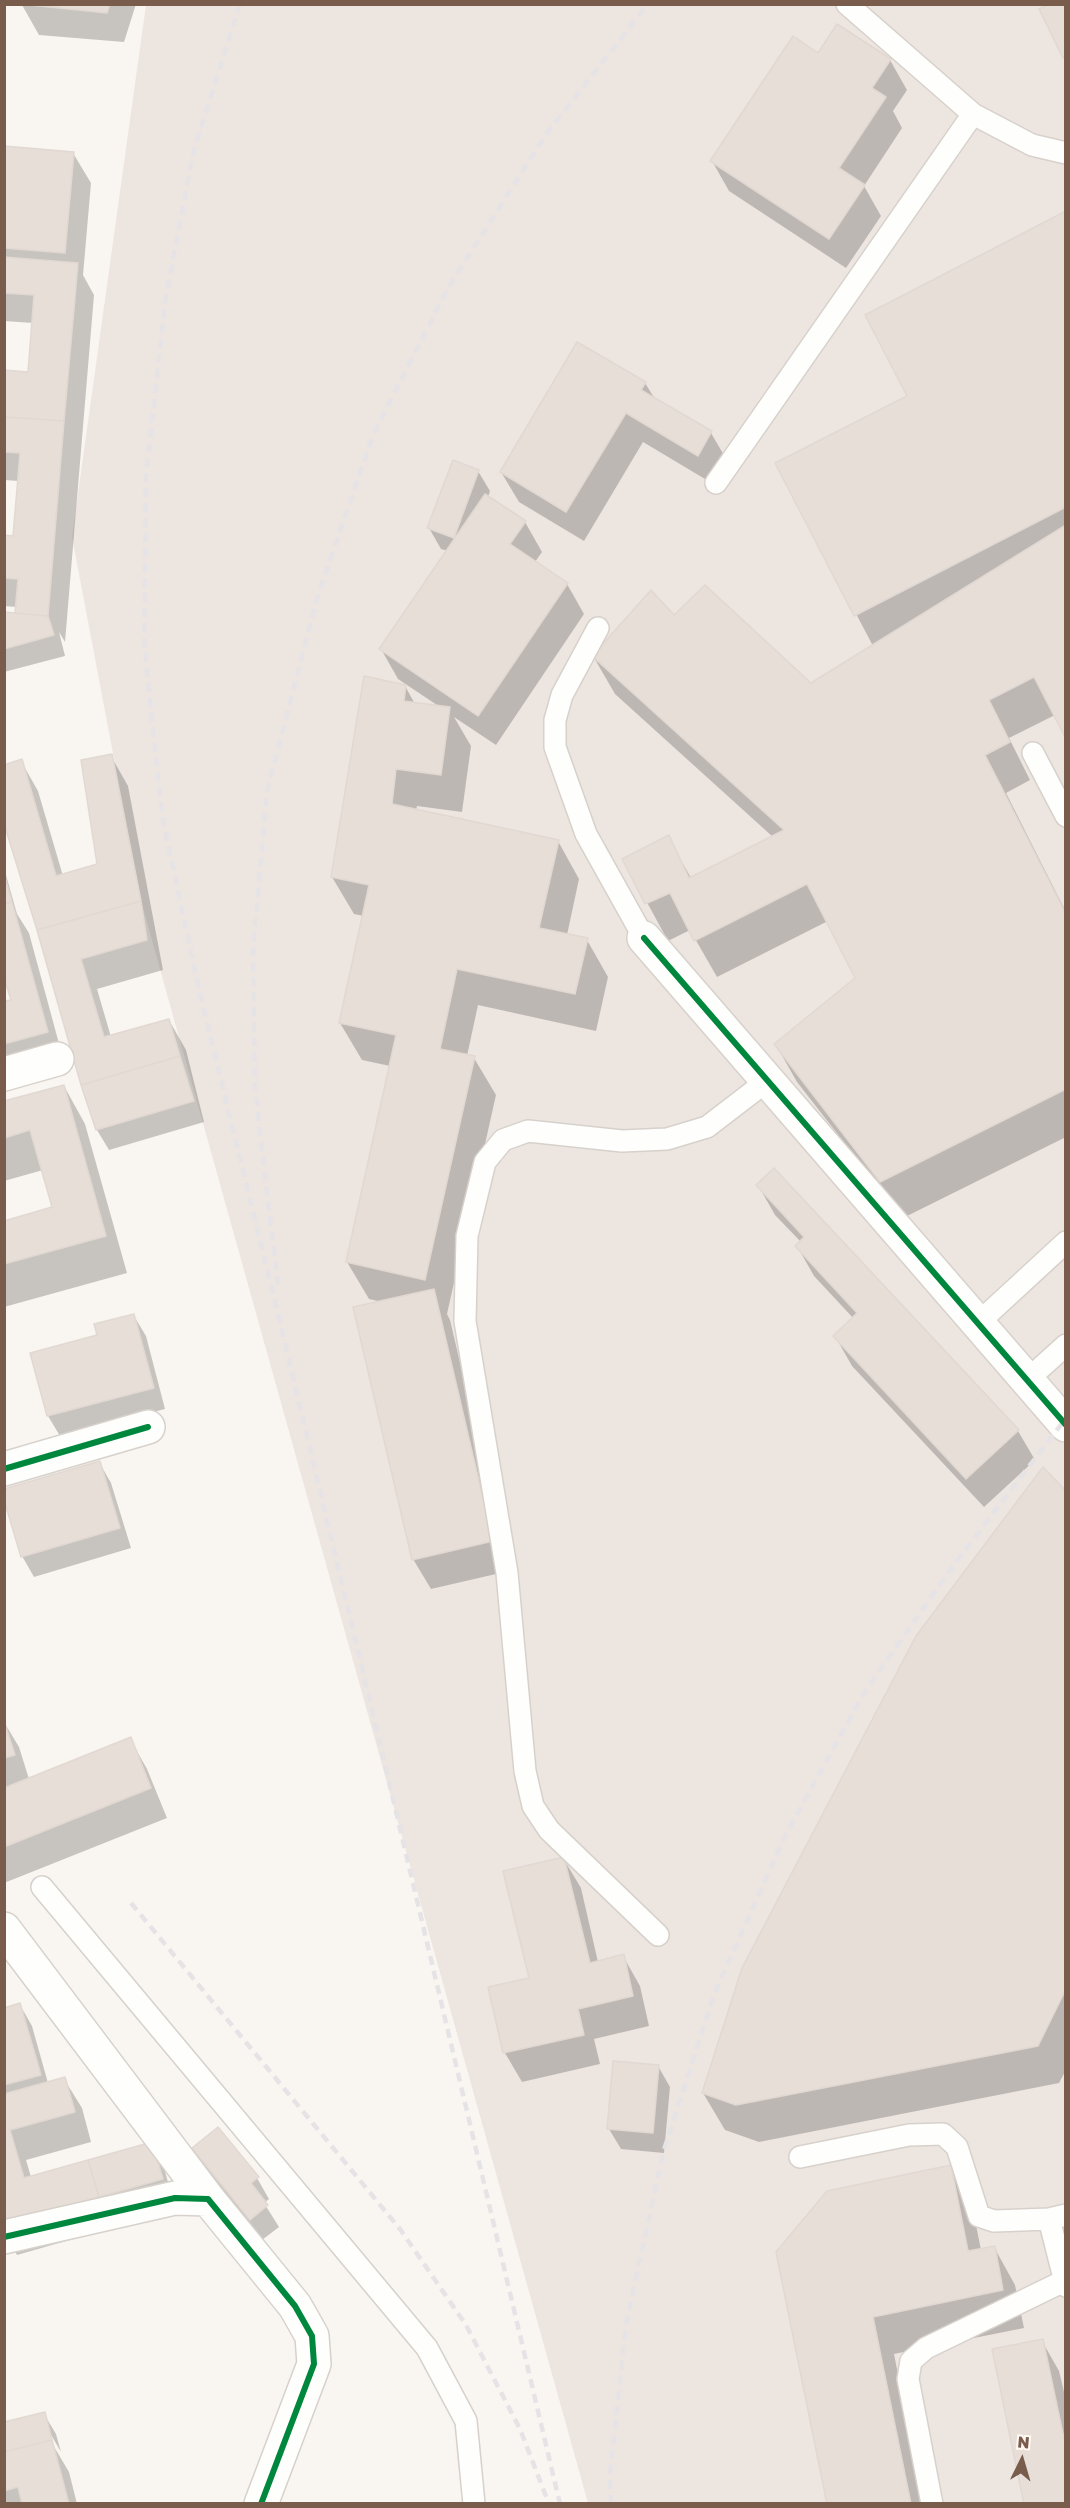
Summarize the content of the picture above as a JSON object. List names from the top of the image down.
{
  "north": "top"
}
